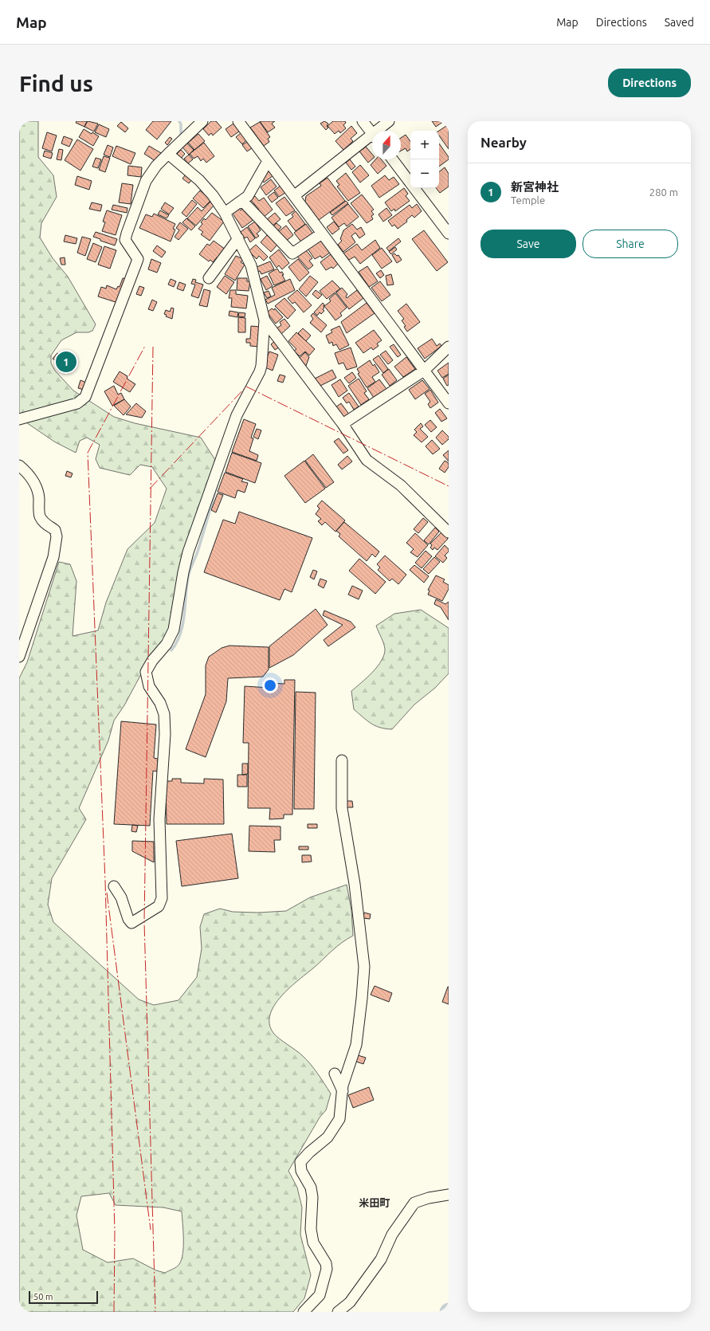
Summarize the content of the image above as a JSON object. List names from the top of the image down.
{
  "districts": ["米田町"],
  "scale_bar": "50 m",
  "north": "top",
  "page": {
    "header": "Map",
    "nav": ["Map", "Directions", "Saved"],
    "buttons": [
      "Directions",
      ["Save", "Share"]
    ],
    "title": "Find us",
    "heading": "Nearby",
    "map_buttons": ["+", "−"],
    "list": [
      {
        "mark": "1",
        "name": "新宮神社",
        "note": "Temple",
        "value": "280 m"
      }
    ],
    "pins": "1",
    "scale": "50 m"
  }
}
